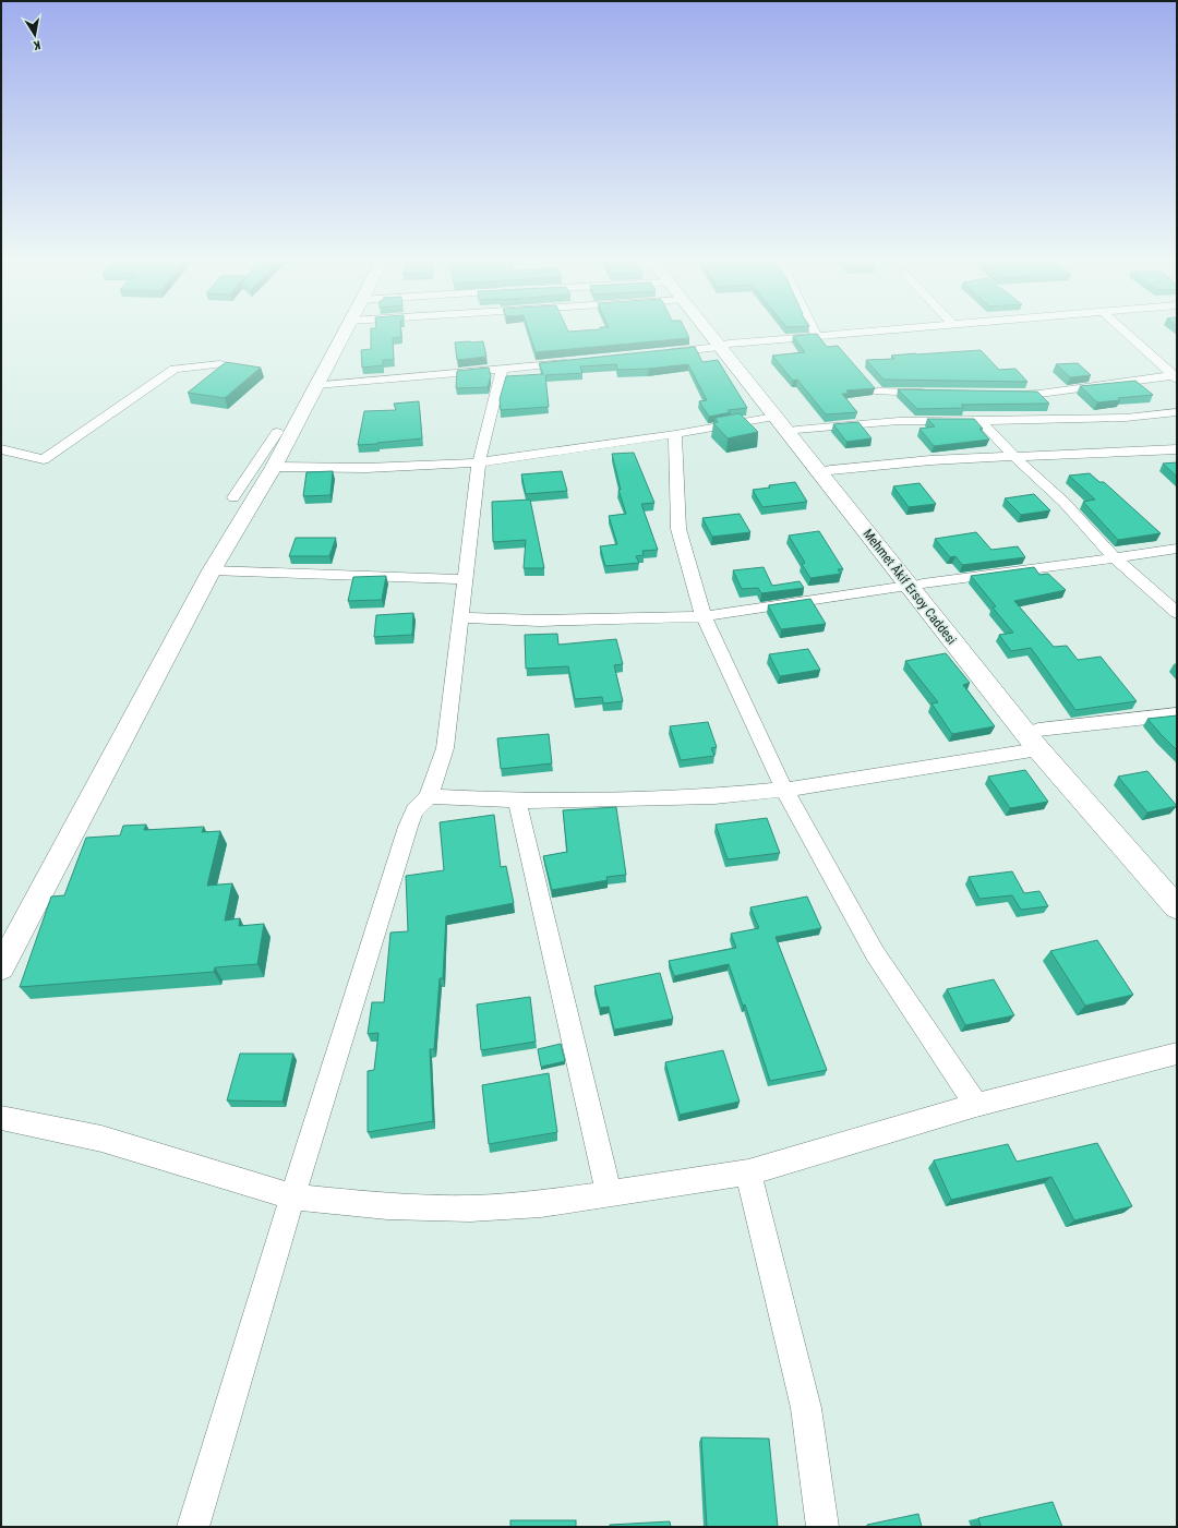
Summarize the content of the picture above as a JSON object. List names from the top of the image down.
{
  "streets": {
    "main road": ["Mehmet Âkif Ersoy Caddesi"]
  },
  "north": "bottom"
}
